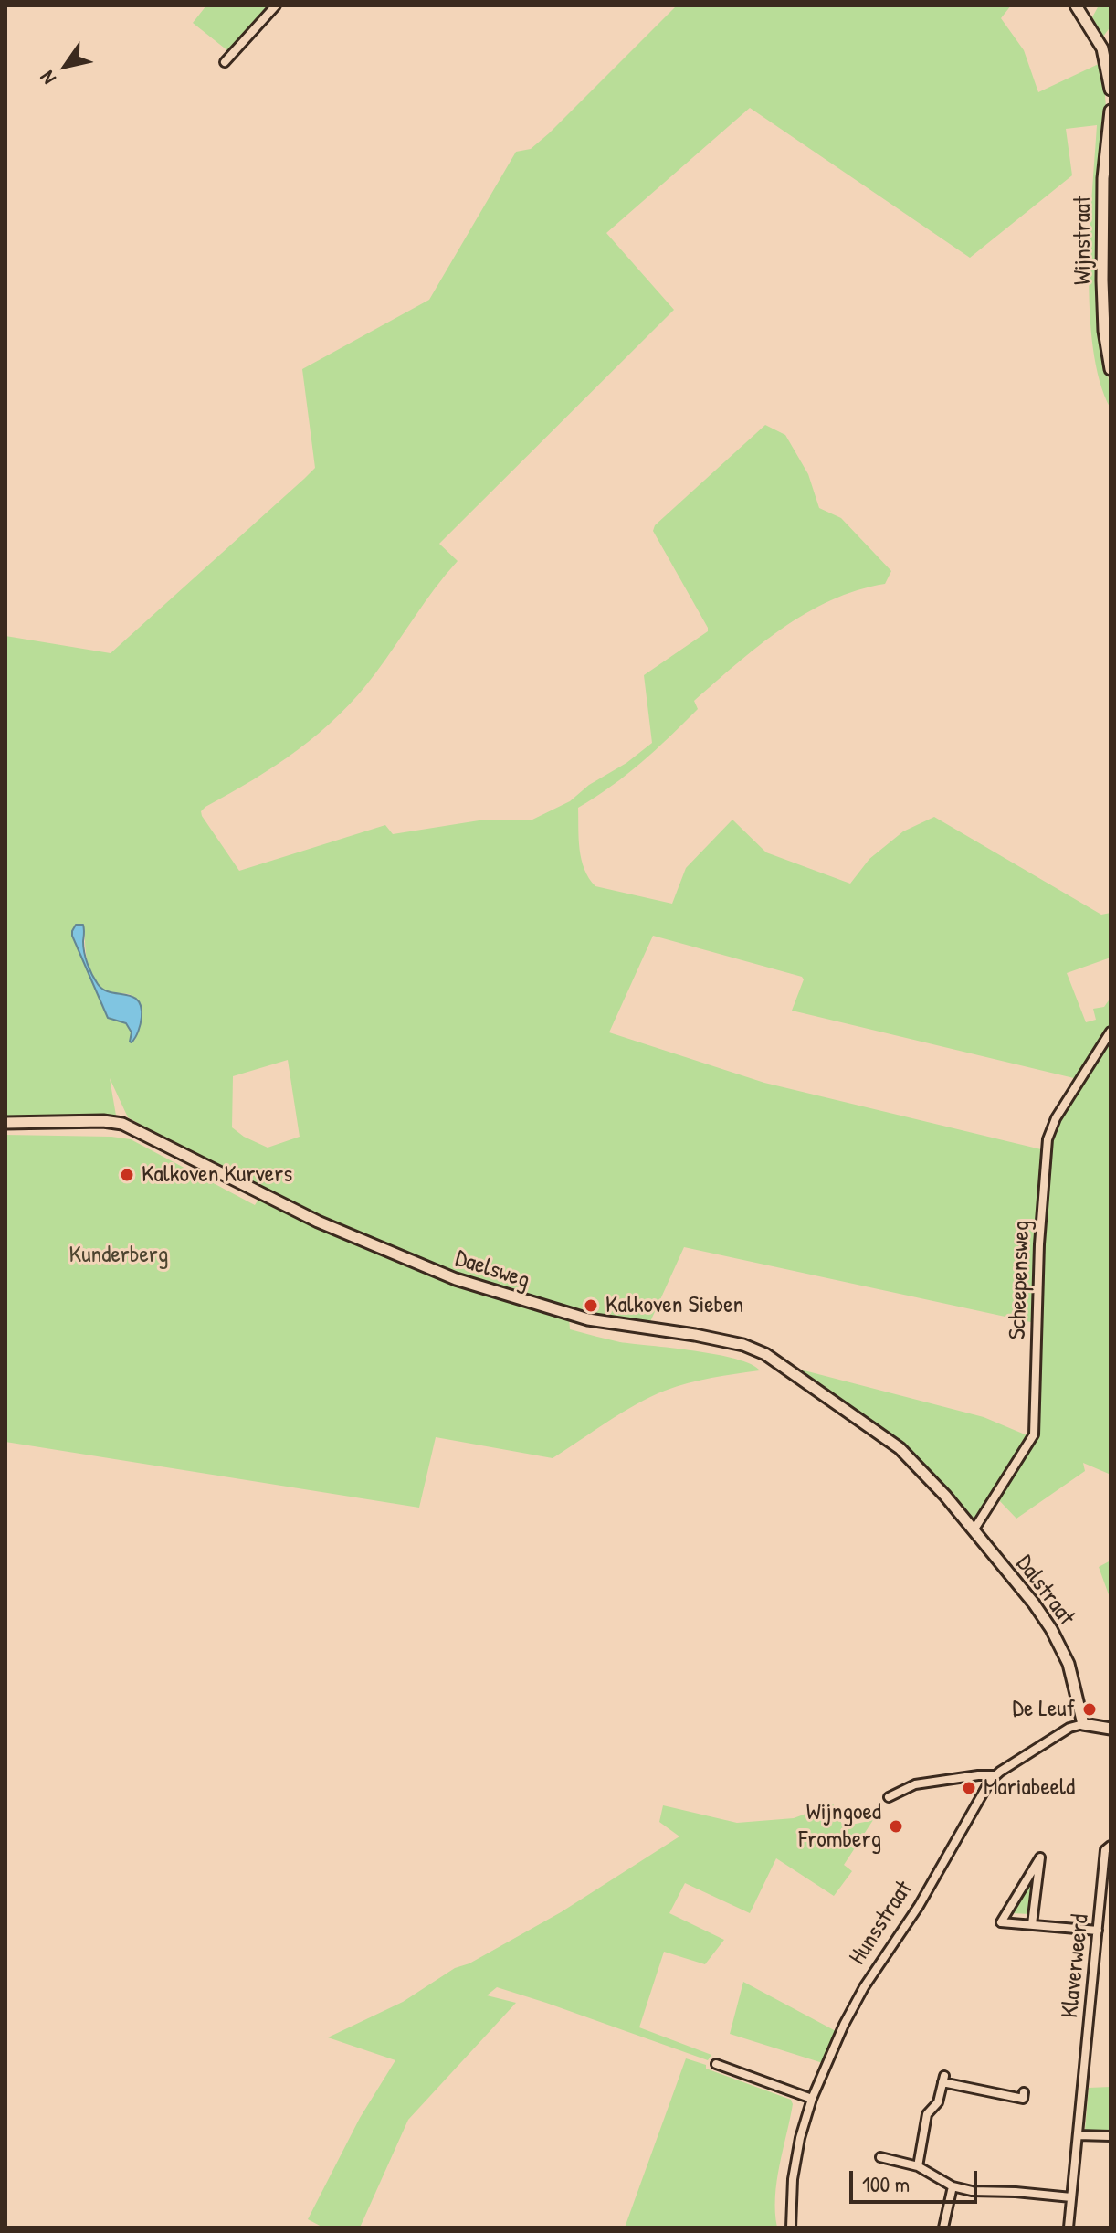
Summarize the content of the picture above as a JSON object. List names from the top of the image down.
{
  "streets": {
    "street": [
      "Wijnstraat",
      "Daelsweg",
      "Scheepensweg",
      "Dalstraat",
      "Hunsstraat",
      "Klaverweerd"
    ]
  },
  "crossings": [
    ["Daelsweg", "Dalstraat"],
    ["Scheepensweg", "Dalstraat"],
    ["Dalstraat", "Hunsstraat"]
  ],
  "parks": ["Kunderberg"],
  "places": [
    "Kalkoven Kurvers",
    "Kalkoven Sieben",
    "De Leuf",
    "Mariabeeld",
    "Wijngoed Fromberg"
  ],
  "scale_bar": "100 m",
  "north": "bottom left"
}
